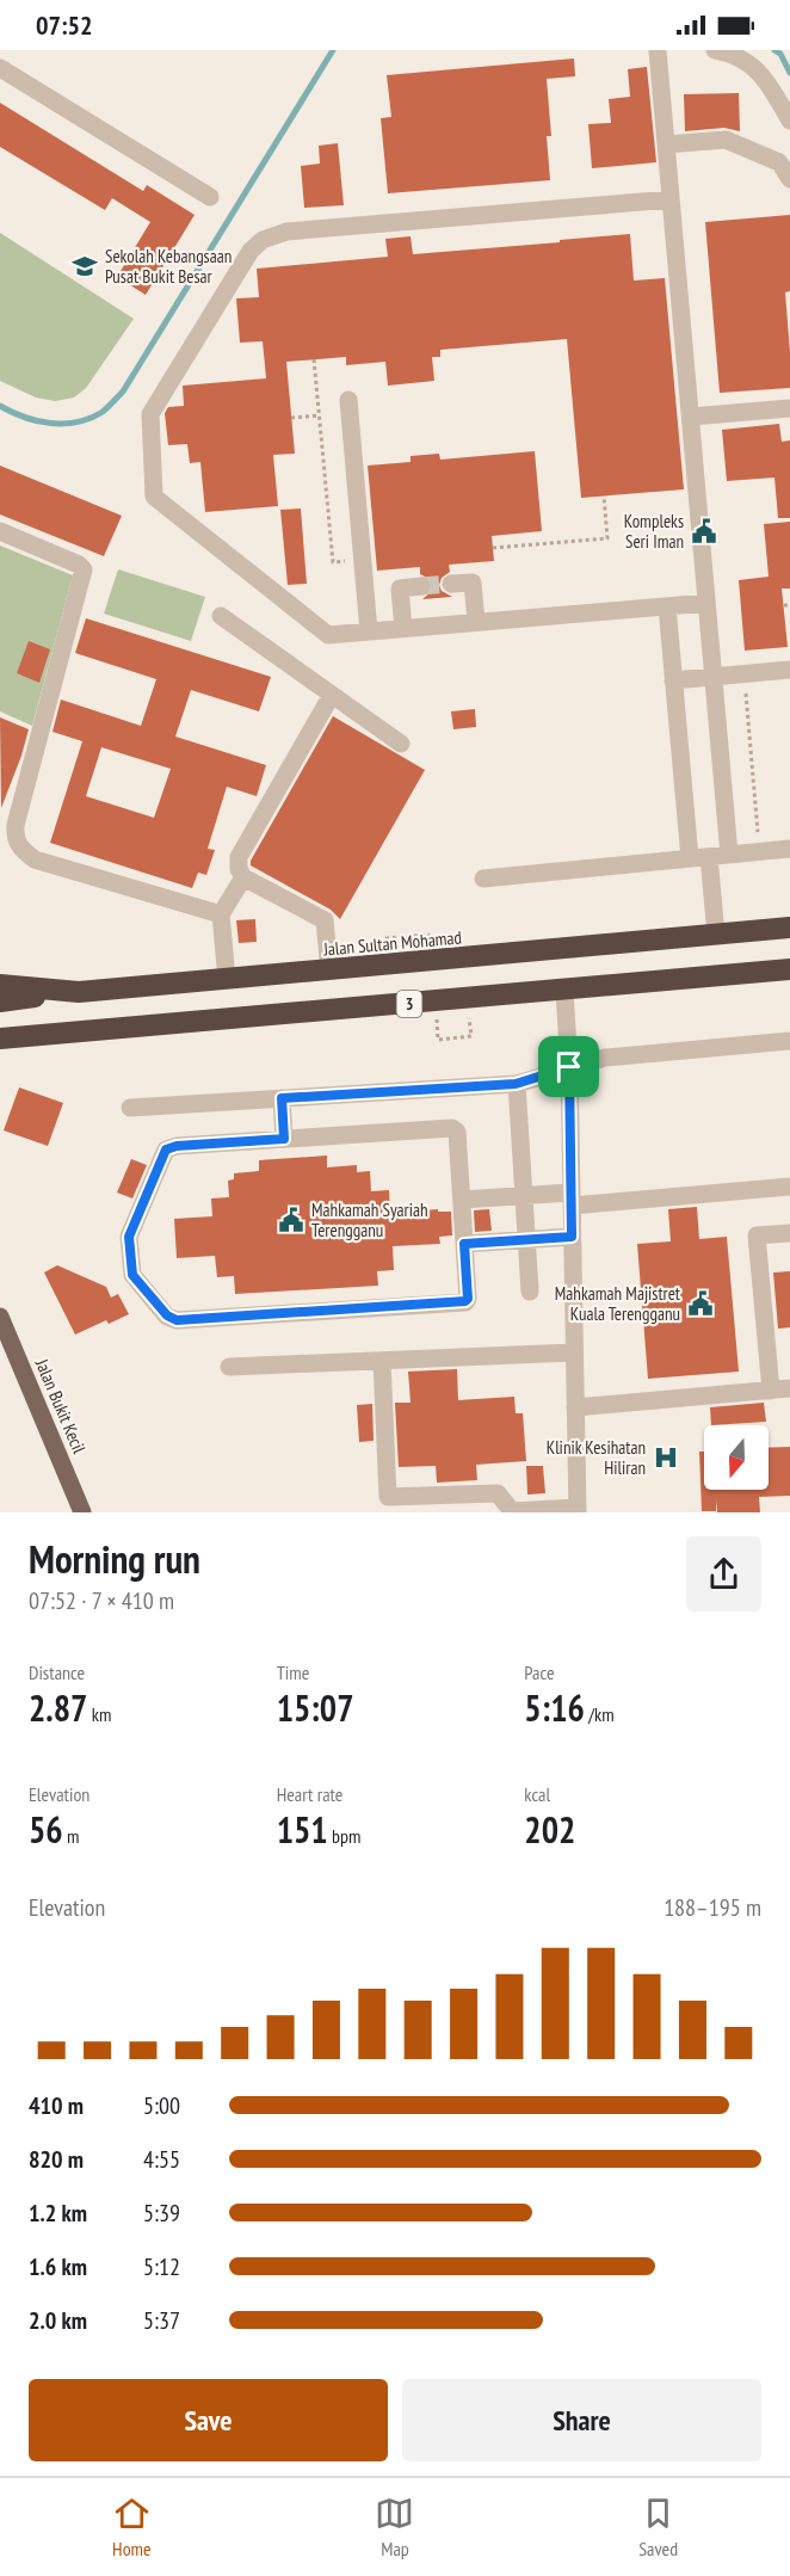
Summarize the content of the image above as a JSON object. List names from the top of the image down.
{
  "streets": {
    "highway": ["Jalan Sultan Mohamad", "3"],
    "main road": ["Jalan Bukit Kecil"]
  },
  "crossings": [
    ["Jalan Sultan Mohamad", "3"]
  ],
  "places": {
    "school or university": ["Sekolah Kebangsaan Pusat Bukit Besar"],
    "public building": ["Kompleks Seri Iman", "Mahkamah Syariah Terengganu", "Mahkamah Majistret Kuala Terengganu"],
    "hospital": ["Klinik Kesihatan Hiliran"]
  },
  "north": "bottom",
  "page": {
    "status": "07:52",
    "heading": ["Morning run", "07:52 · 7 × 410 m"],
    "stats": [
      ["Distance", "2.87 km"],
      ["Time", "15:07"],
      ["Pace", "5:16 /km"],
      ["Elevation", "56 m"],
      ["Heart rate", "151 bpm"],
      ["kcal", "202"]
    ],
    "chart": ["Elevation", "188–195 m"],
    "list": [
      {
        "name": "410 m",
        "note": "5:00"
      },
      {
        "name": "820 m",
        "note": "4:55"
      },
      {
        "name": "1.2 km",
        "note": "5:39"
      },
      {
        "name": "1.6 km",
        "note": "5:12"
      },
      {
        "name": "2.0 km",
        "note": "5:37"
      }
    ],
    "buttons": ["Save", "Share"],
    "tabs": ["Home", "Map", "Saved"]
  }
}
